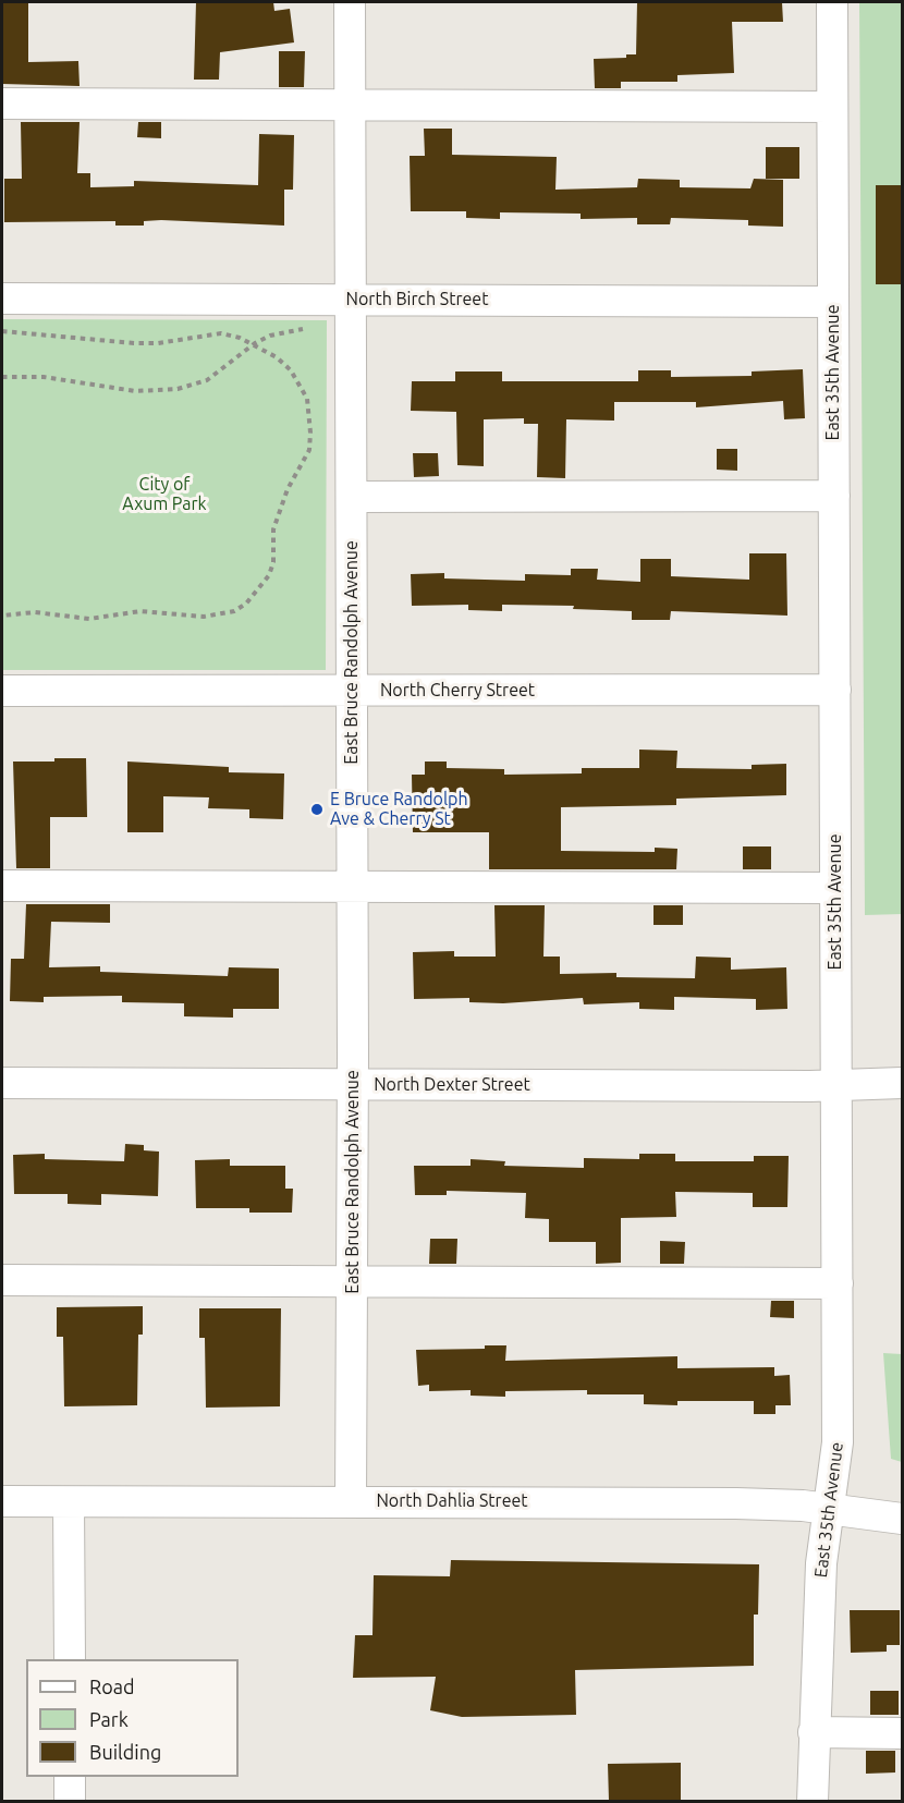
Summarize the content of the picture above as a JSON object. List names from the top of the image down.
{
  "streets": {
    "street": [
      "North Birch Street",
      "East 35th Avenue",
      "East Bruce Randolph Avenue",
      "North Cherry Street",
      "North Dexter Street",
      "North Dahlia Street"
    ]
  },
  "crossings": [
    ["North Birch Street", "East 35th Avenue"],
    ["North Birch Street", "East Bruce Randolph Avenue"],
    ["East 35th Avenue", "North Cherry Street"],
    ["East 35th Avenue", "North Dexter Street"],
    ["East 35th Avenue", "North Dahlia Street"],
    ["East Bruce Randolph Avenue", "North Cherry Street"],
    ["East Bruce Randolph Avenue", "North Dexter Street"],
    ["East Bruce Randolph Avenue", "North Dahlia Street"]
  ],
  "parks": ["City of Axum Park"],
  "places": ["E Bruce Randolph Ave & Cherry St"],
  "legend": ["Road", "Park", "Building"]
}
